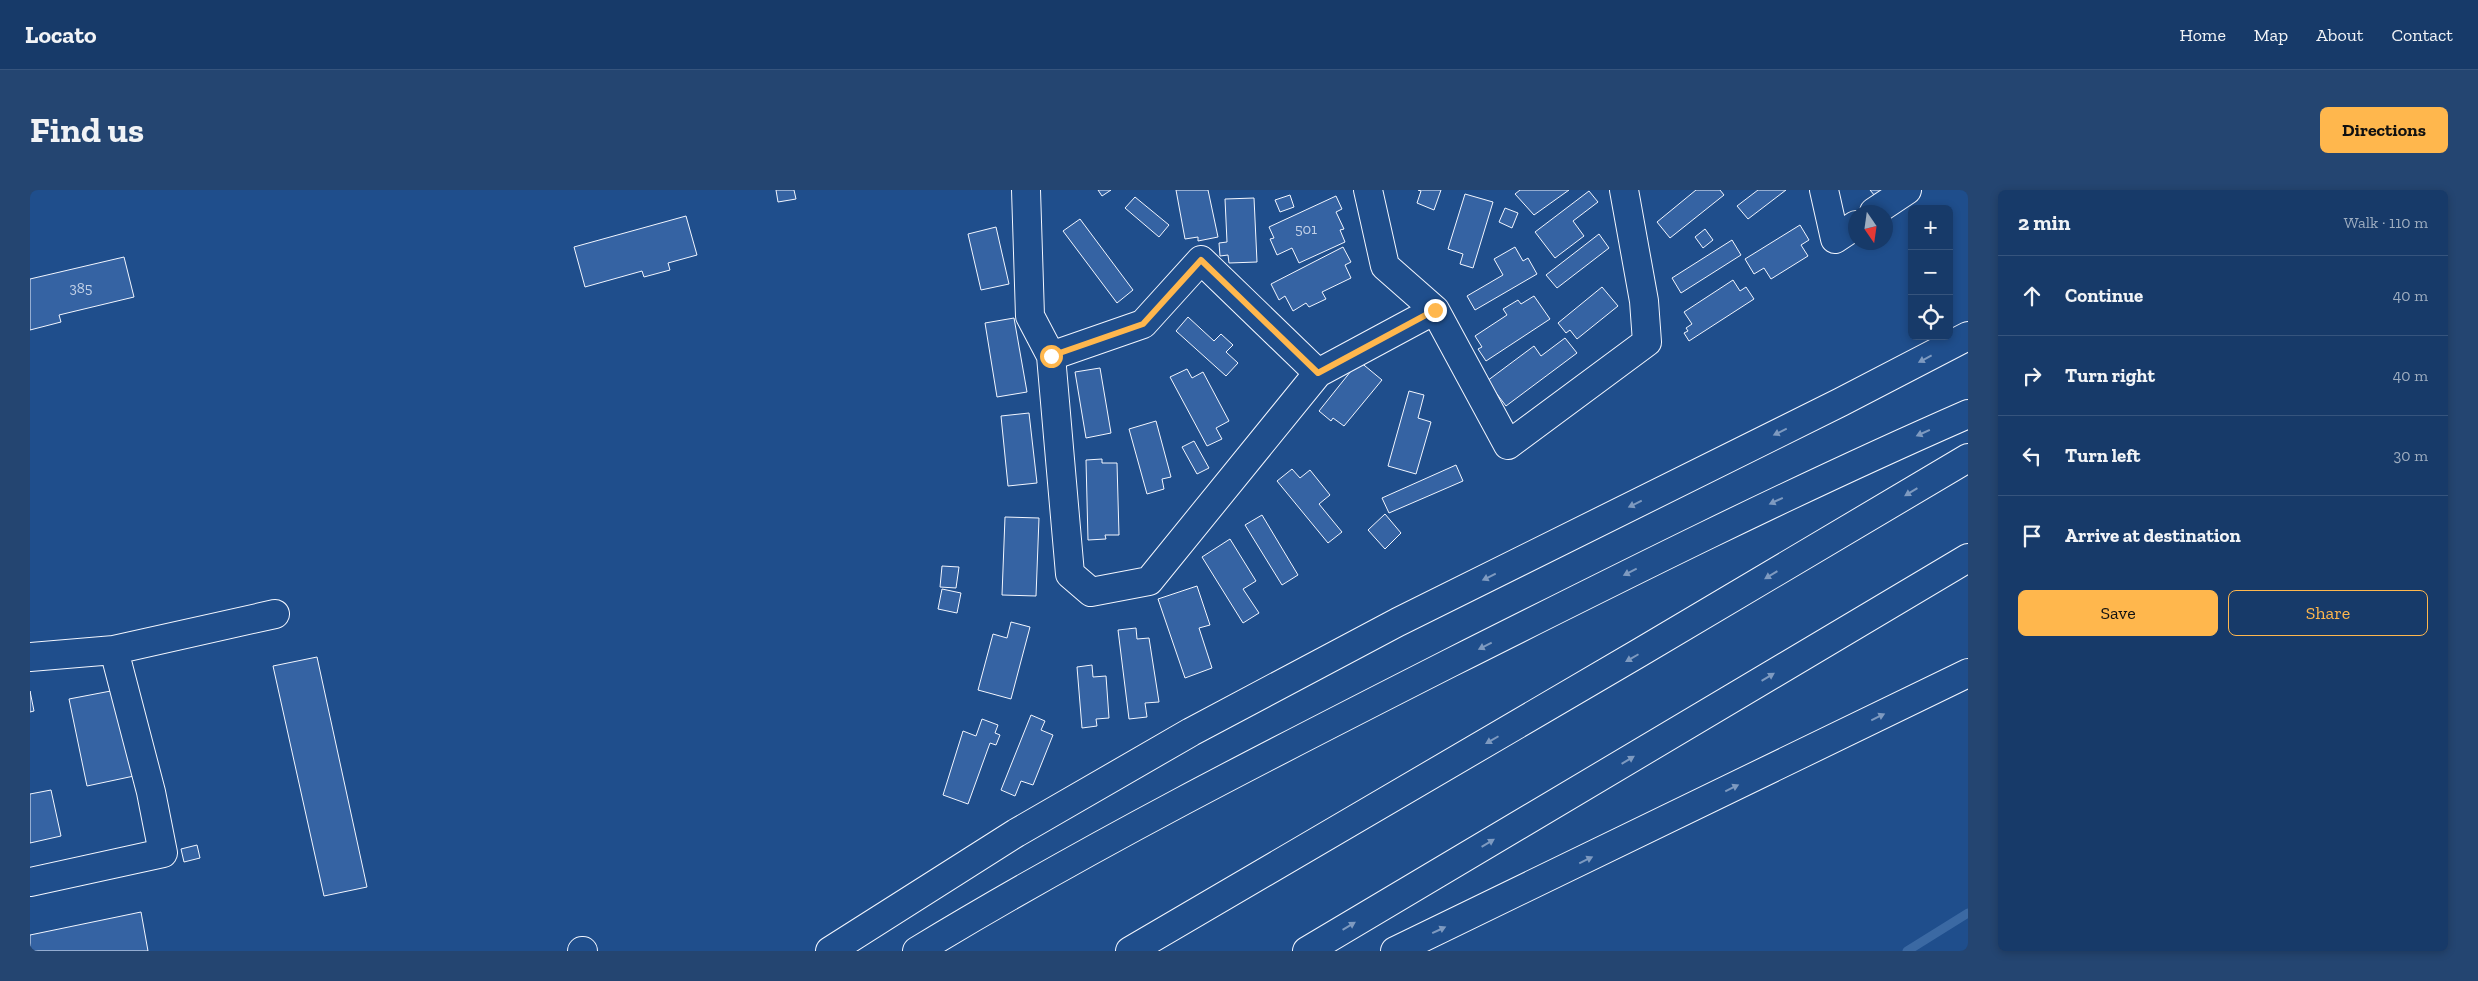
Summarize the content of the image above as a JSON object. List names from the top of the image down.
{
  "house_numbers": ["501", "385"],
  "north": "bottom",
  "page": {
    "header": "Locato",
    "nav": [
      "Home",
      "Map",
      "About",
      "Contact"
    ],
    "buttons": [
      "Directions",
      ["Save", "Share"]
    ],
    "title": "Find us",
    "heading": ["2 min", "Walk · 110 m"],
    "map_buttons": ["+", "−"],
    "list": [
      ["Continue", "40 m"],
      ["Turn right", "40 m"],
      ["Turn left", "30 m"],
      "Arrive at destination"
    ]
  }
}
